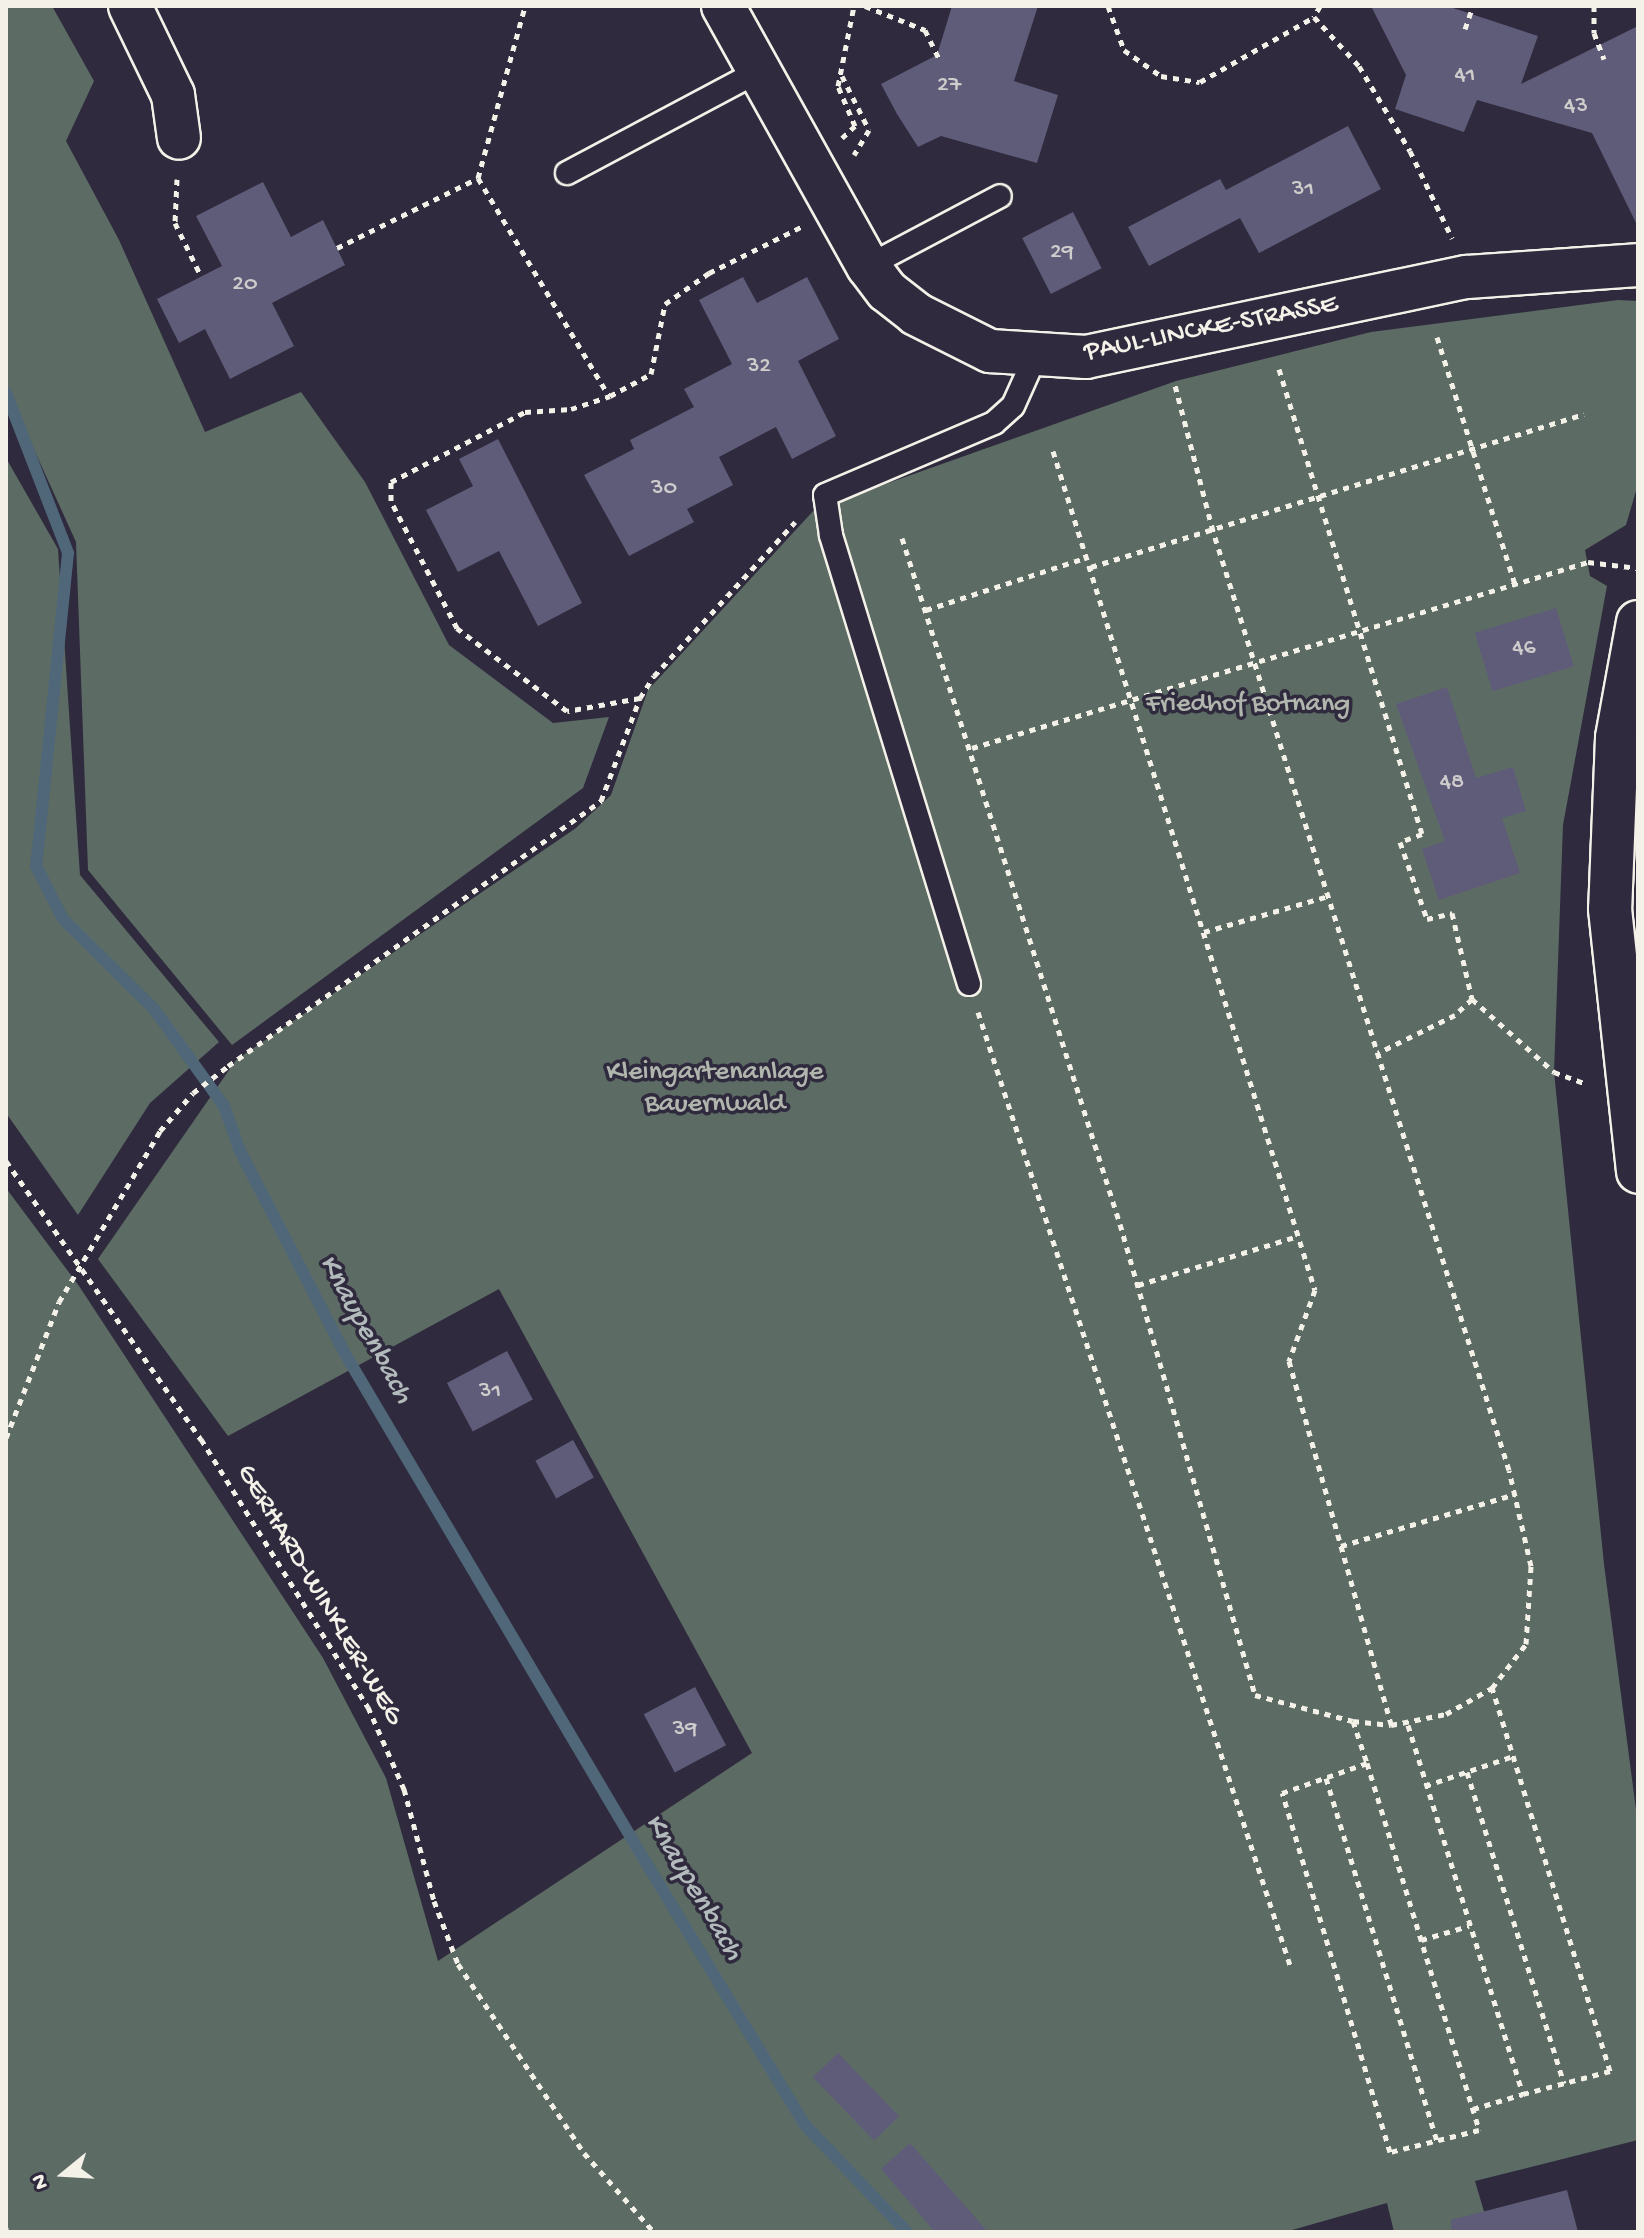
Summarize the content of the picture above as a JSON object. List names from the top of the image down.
{
  "streets": {
    "street": ["PAUL-LINCKE-STRASSE"],
    "path": ["GERHARD-WINKLER-WEG"]
  },
  "water": ["Knaupenbach"],
  "parks": ["Friedhof Botnang", "Kleingartenanlage Bauernwald"],
  "house_numbers": [
    "41",
    "27",
    "43",
    "31",
    "29",
    "20",
    "32",
    "30",
    "46",
    "48",
    "31",
    "39"
  ],
  "north": "left"
}
